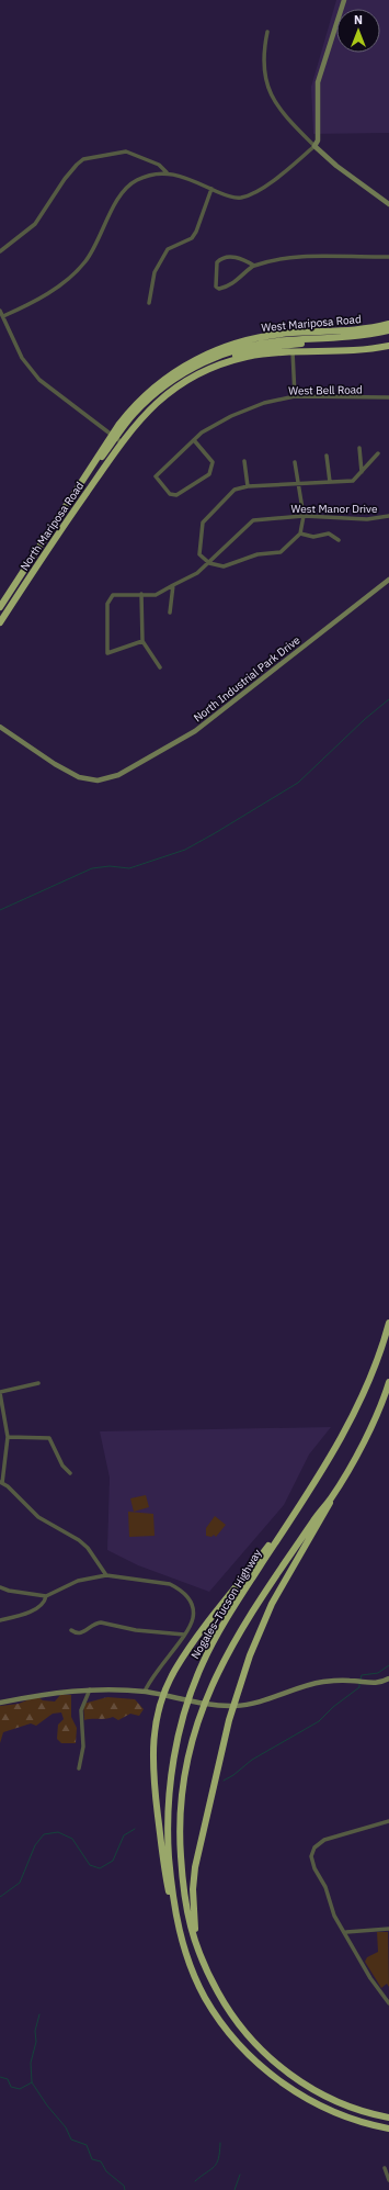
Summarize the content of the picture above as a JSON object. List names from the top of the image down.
{
  "streets": {
    "highway": ["West Mariposa Road", "North Mariposa Road", "Nogales–Tucson Highway"],
    "street": ["West Bell Road", "West Manor Drive", "North Industrial Park Drive"]
  },
  "crossings": [
    ["West Mariposa Road", "North Mariposa Road"]
  ],
  "north": "top"
}
